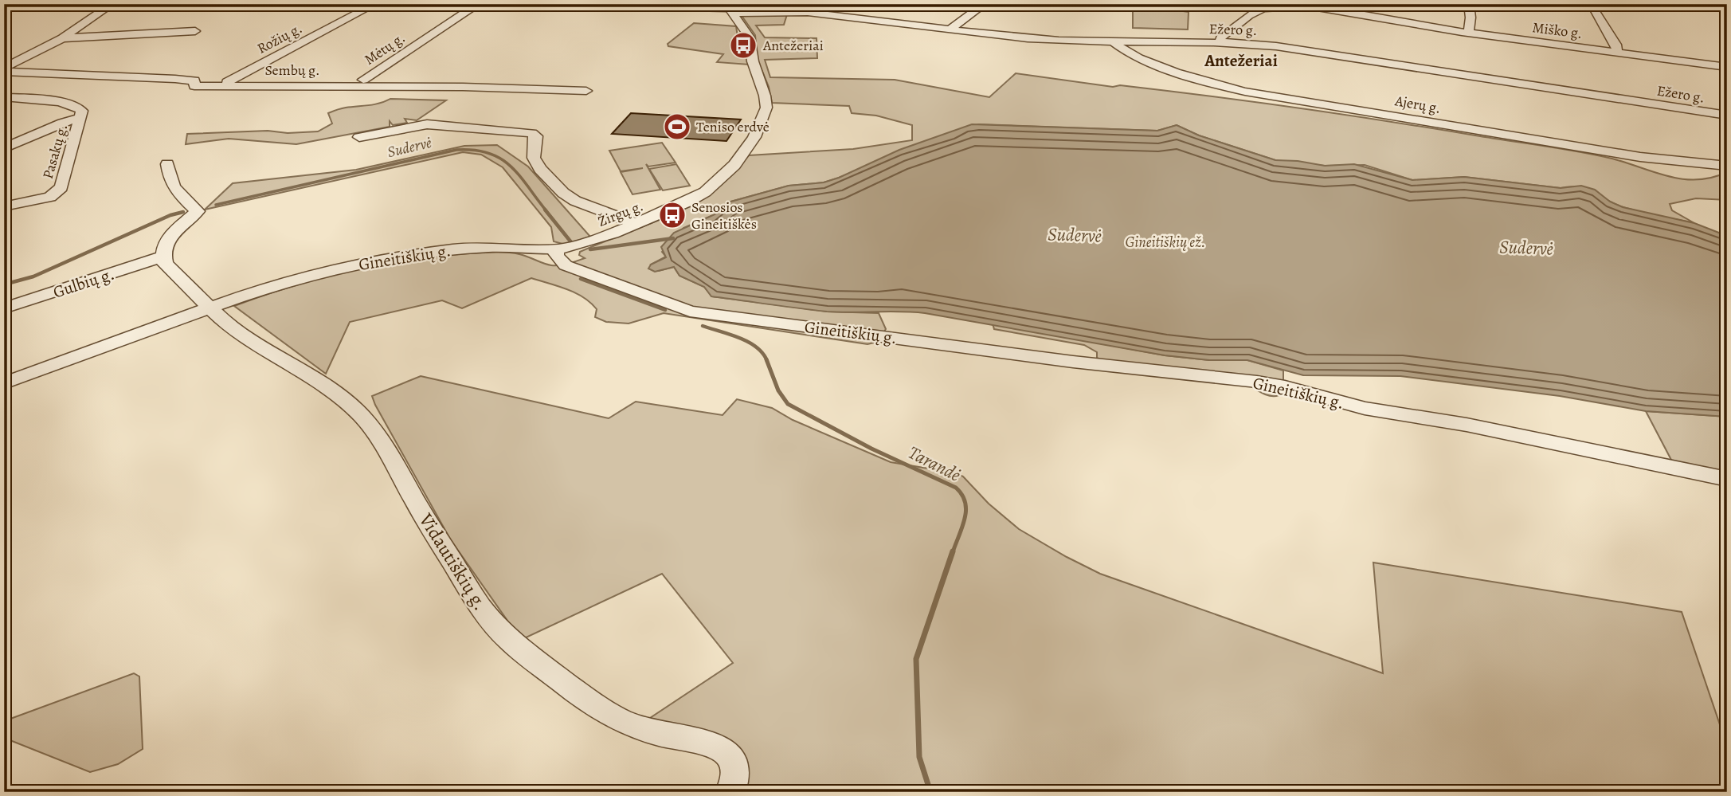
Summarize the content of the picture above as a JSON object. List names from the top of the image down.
{
  "streets": {
    "street": [
      "Ežero g.",
      "Miško g.",
      "Rožių g.",
      "Mėtų g.",
      "Sembų g.",
      "Ajerų g.",
      "Pasakų g.",
      "Žirgų g.",
      "Gineitiškių g.",
      "Gulbių g.",
      "Vidautiškių g."
    ]
  },
  "crossings": [
    ["Ežero g.", "Miško g."],
    ["Ežero g.", "Ajerų g."],
    ["Ežero g.", "Žirgų g."],
    ["Žirgų g.", "Gineitiškių g."],
    ["Gineitiškių g.", "Vidautiškių g."],
    ["Gulbių g.", "Vidautiškių g."]
  ],
  "districts": ["Antežeriai"],
  "water": ["Sudervė", "Gineitiškių ež.", "Tarandė"],
  "places": {
    "bus stop": ["Antežeriai", "Senosios Gineitiškės"],
    "sports": ["Teniso erdvė"]
  }
}
